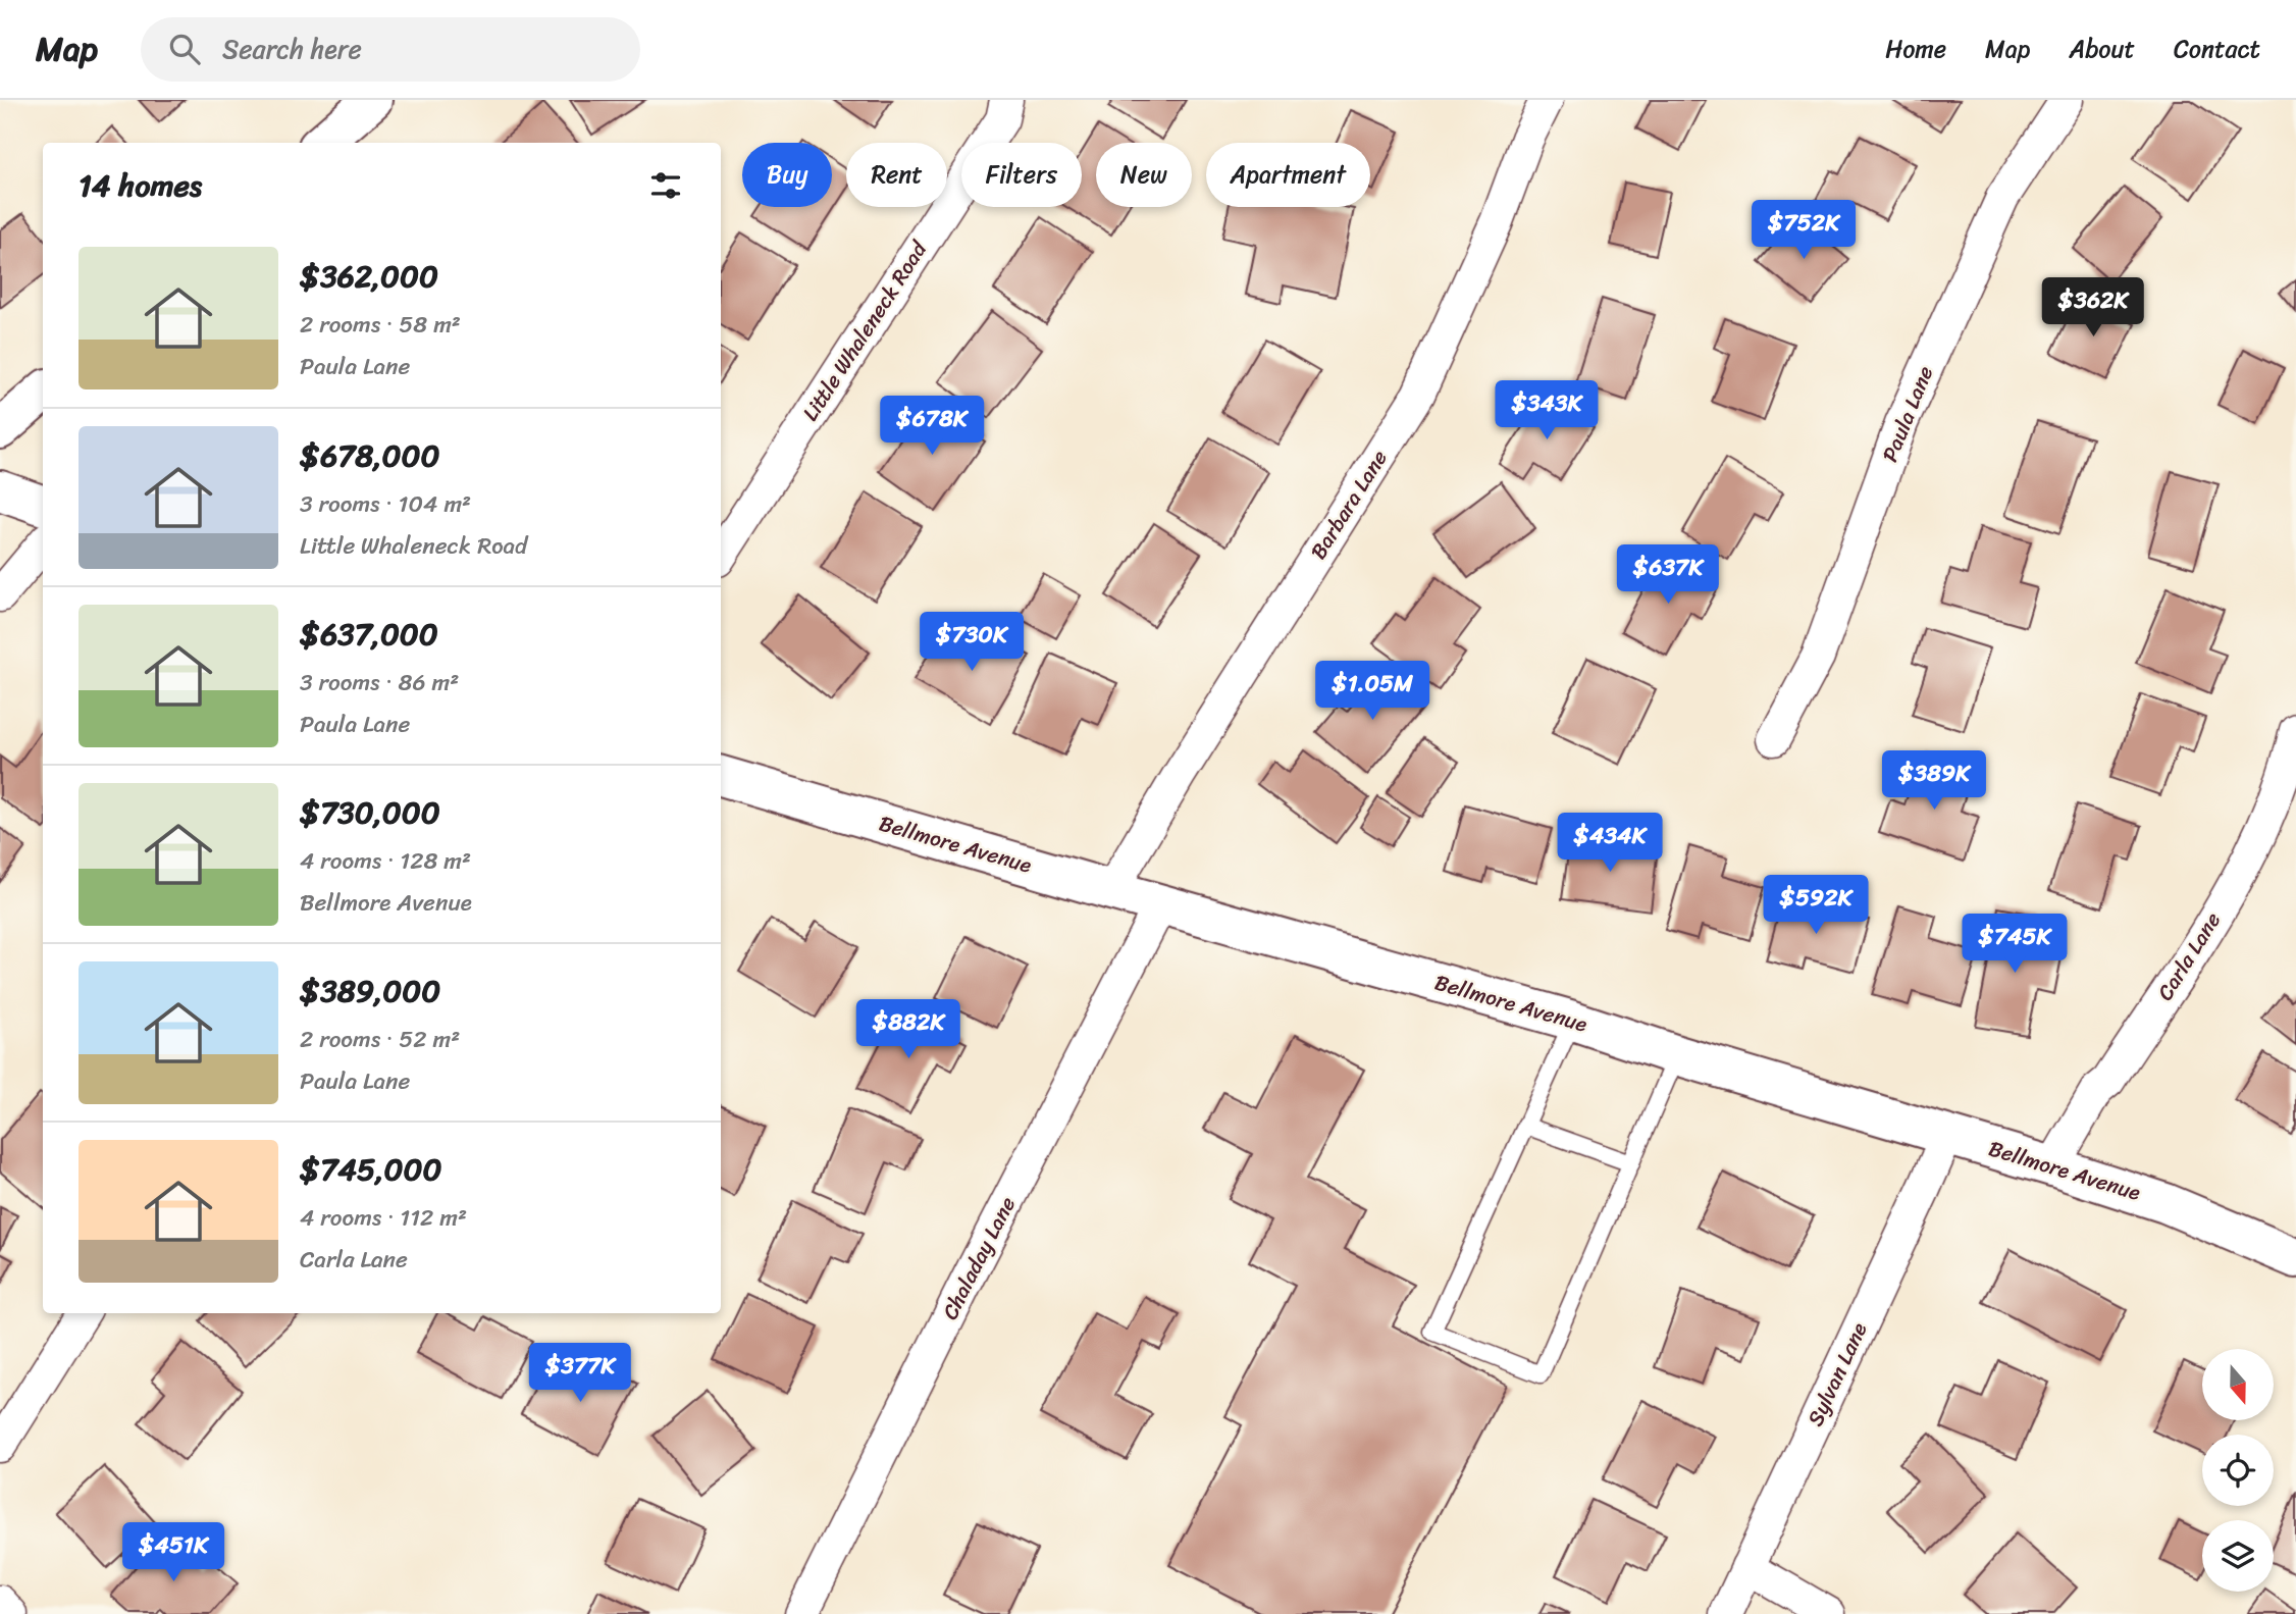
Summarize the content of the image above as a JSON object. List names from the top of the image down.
{
  "streets": {
    "main road": ["Bellmore Avenue"],
    "street": [
      "Little Whaleneck Road",
      "Paula Lane",
      "Barbara Lane",
      "Carla Lane",
      "Chaladay Lane",
      "Sylvan Lane"
    ]
  },
  "crossings": [
    ["Barbara Lane", "Bellmore Avenue"],
    ["Bellmore Avenue", "Carla Lane"],
    ["Bellmore Avenue", "Chaladay Lane"],
    ["Bellmore Avenue", "Sylvan Lane"]
  ],
  "north": "bottom",
  "page": {
    "header": "Map",
    "search": "Search here",
    "nav": [
      "Home",
      "Map",
      "About",
      "Contact"
    ],
    "chip": [
      "Buy",
      "Rent",
      "Filters",
      "New",
      "Apartment"
    ],
    "heading": "14 homes",
    "price": [
      "$752K",
      "$362K",
      "$343K",
      "$678K",
      "$637K",
      "$730K",
      "$1.05M",
      "$389K",
      "$434K",
      "$592K",
      "$745K",
      "$882K",
      "$377K",
      "$451K"
    ],
    "list": [
      {
        "name": "$362,000",
        "note": "2 rooms · 58 m² · Paula Lane"
      },
      {
        "name": "$678,000",
        "note": "3 rooms · 104 m² · Little Whaleneck Road"
      },
      {
        "name": "$637,000",
        "note": "3 rooms · 86 m² · Paula Lane"
      },
      {
        "name": "$730,000",
        "note": "4 rooms · 128 m² · Bellmore Avenue"
      },
      {
        "name": "$389,000",
        "note": "2 rooms · 52 m² · Paula Lane"
      },
      {
        "name": "$745,000",
        "note": "4 rooms · 112 m² · Carla Lane"
      }
    ]
  }
}
